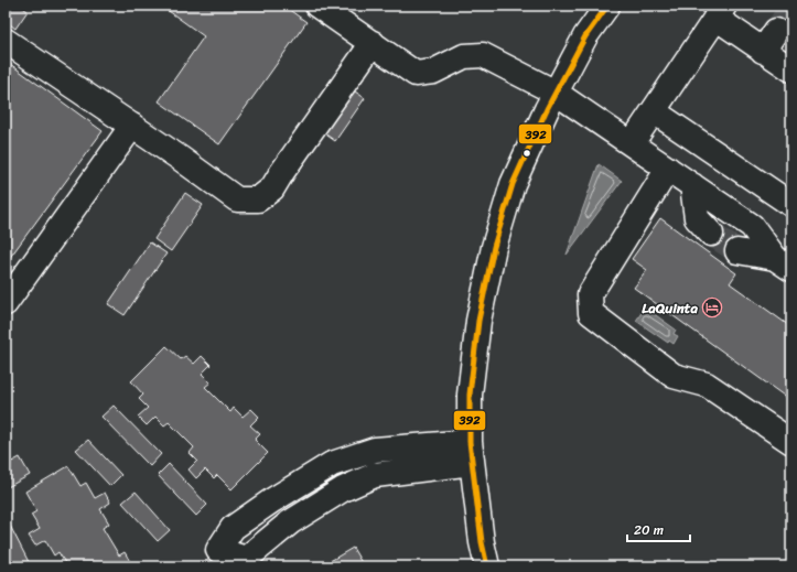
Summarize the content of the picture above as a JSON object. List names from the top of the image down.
{
  "places": {
    "hotel": ["LaQuinta"]
  },
  "lines": ["transit line 392"],
  "scale_bar": "20 m"
}
